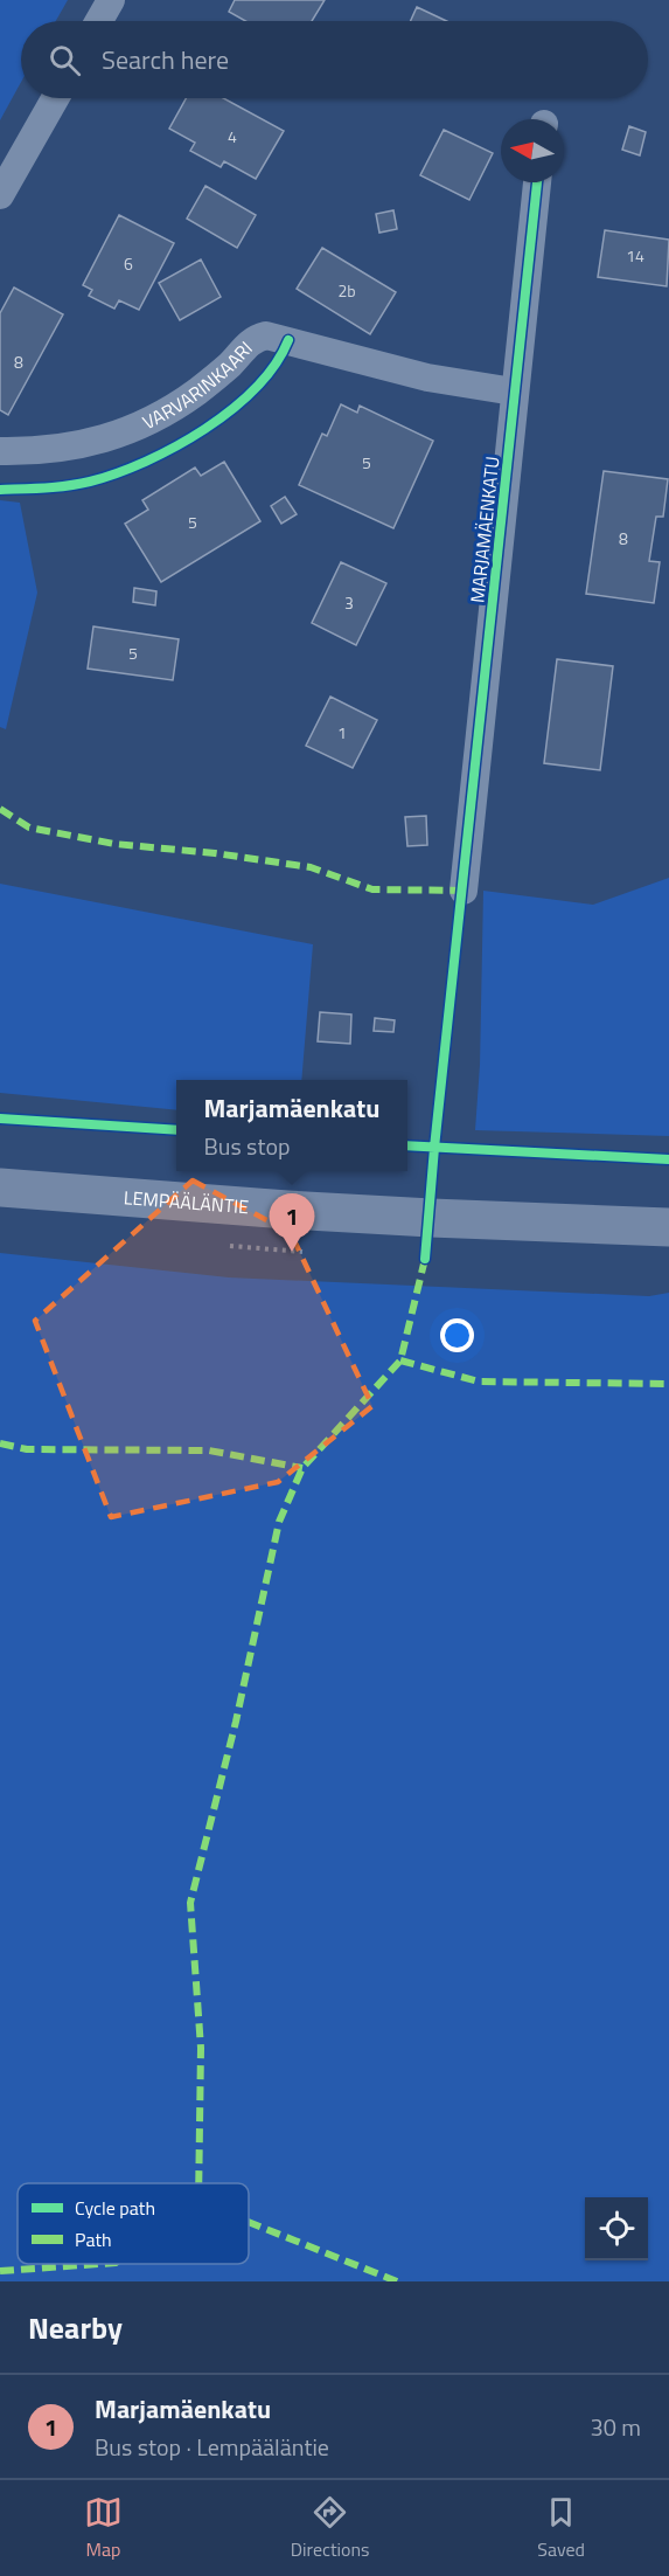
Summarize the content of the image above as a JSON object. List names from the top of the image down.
{
  "streets": {
    "main road": ["LEMPÄÄLÄNTIE"],
    "street": ["VARVARINKAARI", "MARJAMÄENKATU"]
  },
  "crossings": [
    ["VARVARINKAARI", "MARJAMÄENKATU"]
  ],
  "house_numbers": [
    "4",
    "14",
    "6",
    "2b",
    "8",
    "5",
    "5",
    "8",
    "3",
    "5",
    "1"
  ],
  "legend": ["Cycle path", "Path"],
  "north": "left",
  "page": {
    "search": "Search here",
    "popup": ["Marjamäenkatu", "Bus stop"],
    "pins": "1",
    "heading": "Nearby",
    "list": [
      {
        "mark": "1",
        "name": "Marjamäenkatu",
        "note": "Bus stop · Lempääläntie",
        "value": "30 m"
      }
    ],
    "nav": ["Map", "Directions", "Saved"]
  }
}
